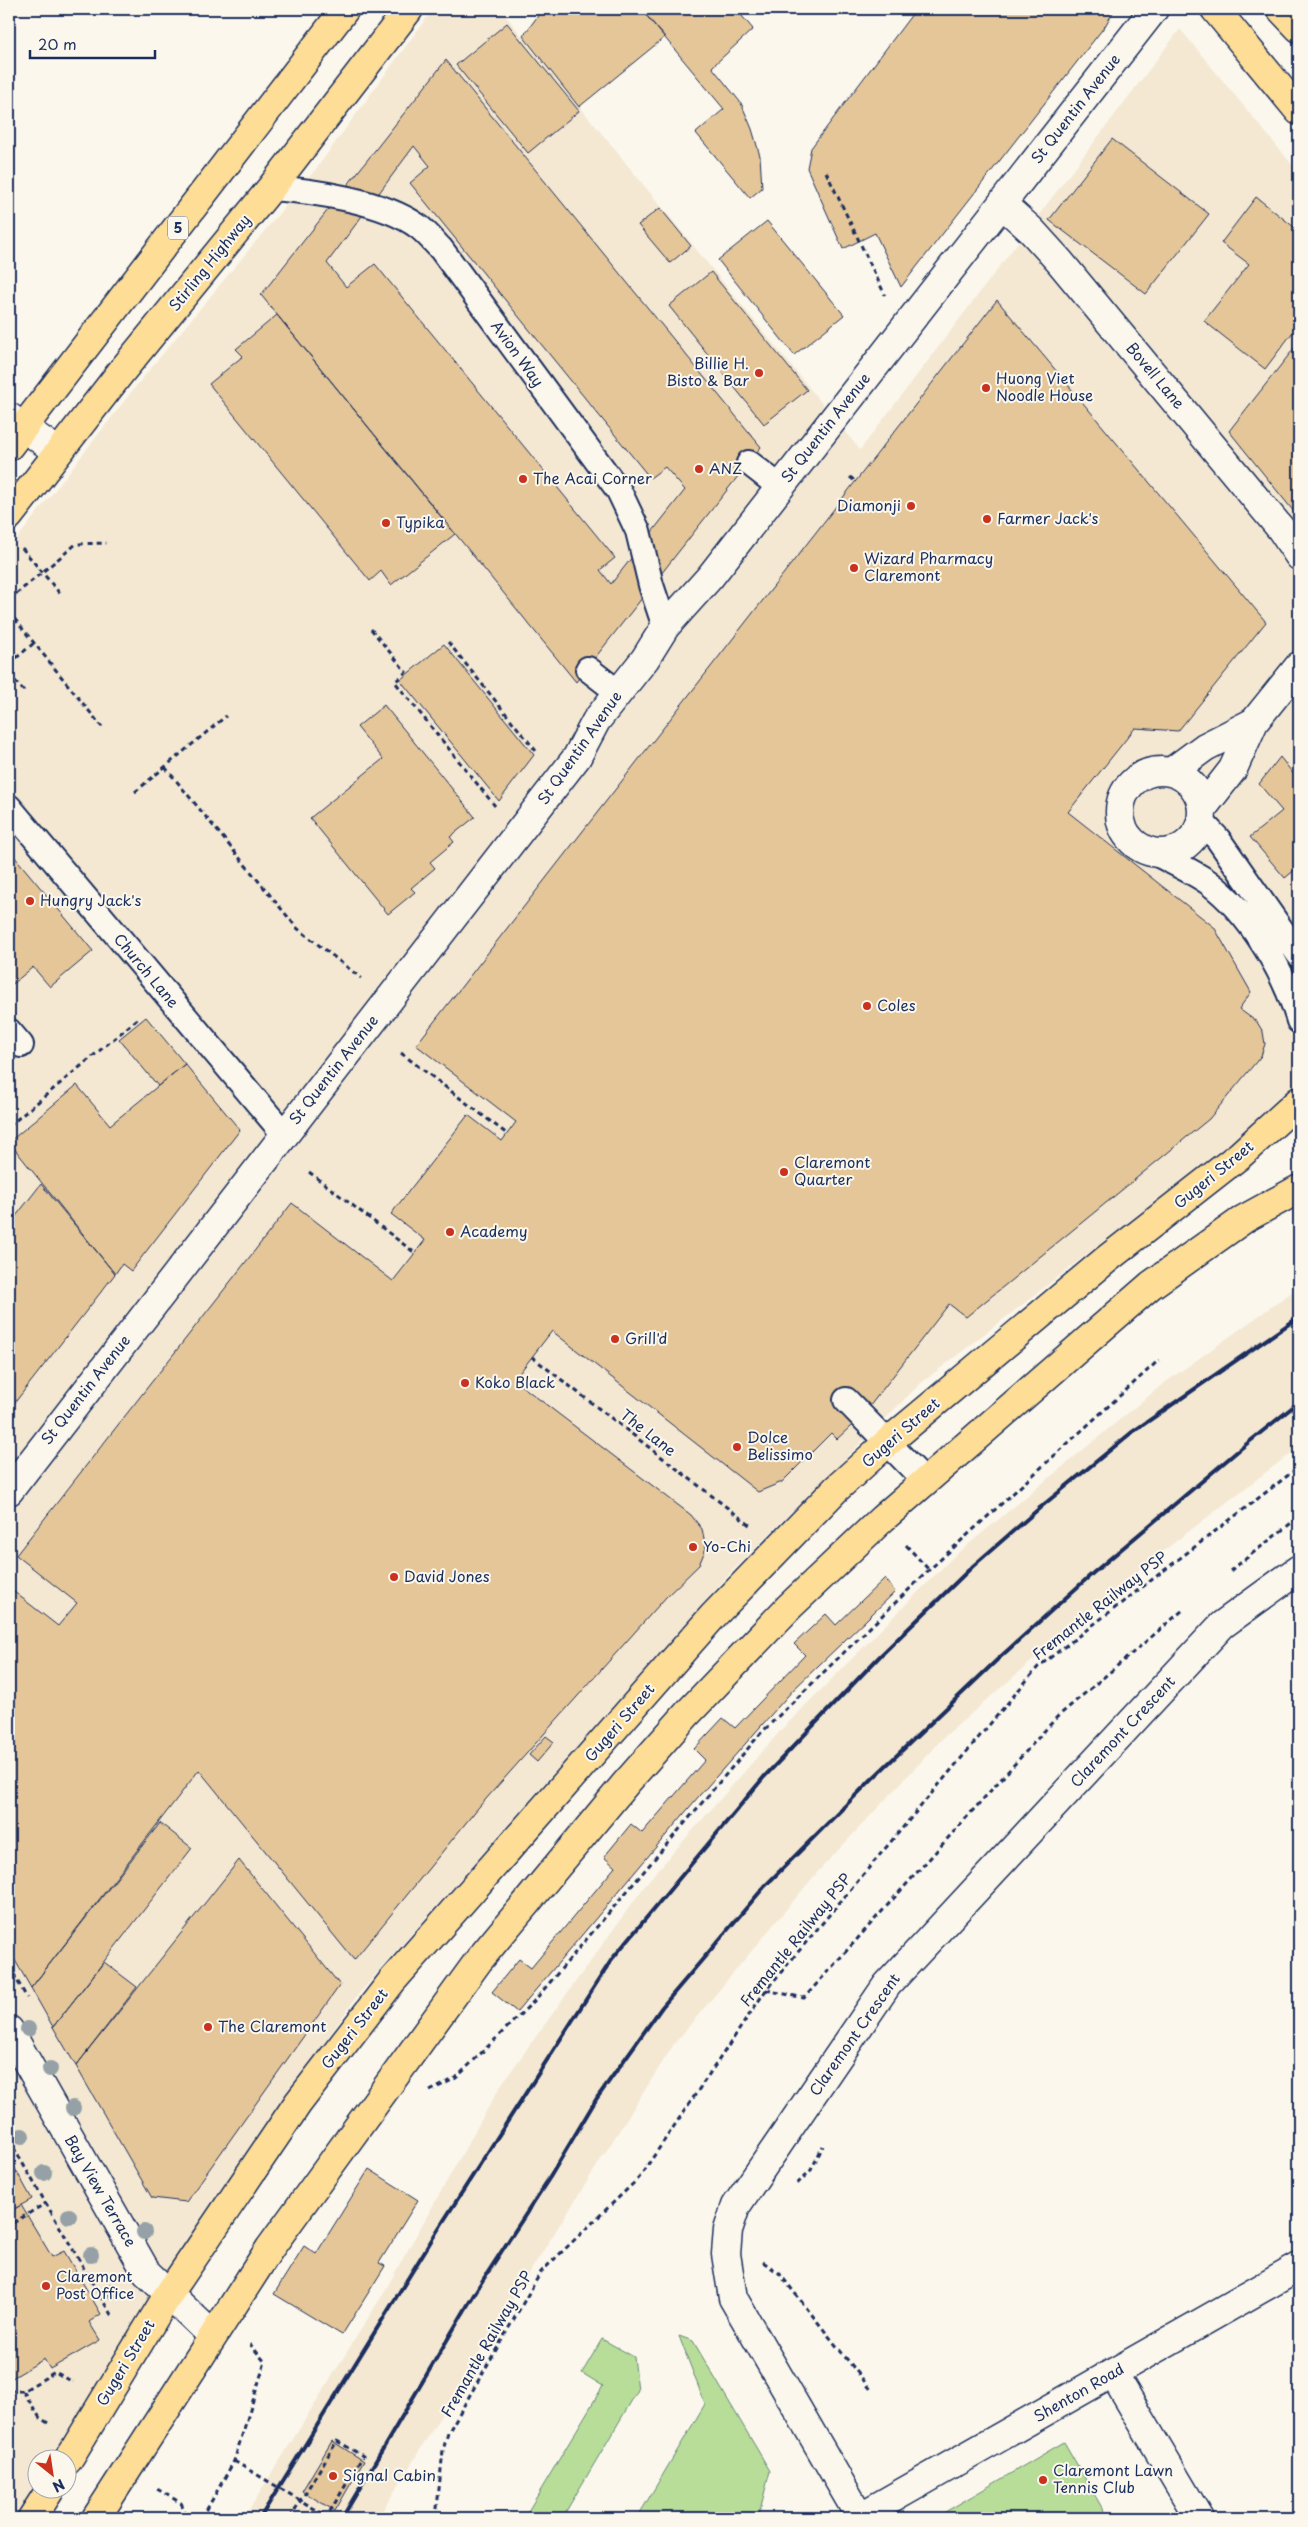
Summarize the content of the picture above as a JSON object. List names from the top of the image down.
{
  "streets": {
    "main road": ["5", "Stirling Highway", "Gugeri Street"],
    "street": [
      "St Quentin Avenue",
      "Bovell Lane",
      "Claremont Crescent",
      "Bay View Terrace",
      "Shenton Road"
    ],
    "lane": ["Avion Way", "Church Lane"],
    "path": ["The Lane", "Fremantle Railway PSP"]
  },
  "crossings": [
    ["St Quentin Avenue", "Avion Way"],
    ["St Quentin Avenue", "Bovell Lane"],
    ["St Quentin Avenue", "Church Lane"],
    ["Stirling Highway", "Avion Way"],
    ["Gugeri Street", "Bay View Terrace"],
    ["Claremont Crescent", "Shenton Road"]
  ],
  "places": [
    "Billie H. Bisto & Bar",
    "Huong Viet Noodle House",
    "ANZ",
    "The Acai Corner",
    "Diamonji",
    "Farmer Jack's",
    "Typika",
    "Wizard Pharmacy Claremont",
    "Hungry Jack's",
    "Coles",
    "Claremont Quarter",
    "Academy",
    "Grill'd",
    "Koko Black",
    "Dolce Belissimo",
    "Yo-Chi",
    "David Jones",
    "The Claremont",
    "Claremont Post Office",
    "Signal Cabin",
    "Claremont Lawn Tennis Club"
  ],
  "scale_bar": "20 m",
  "north": "bottom right"
}
